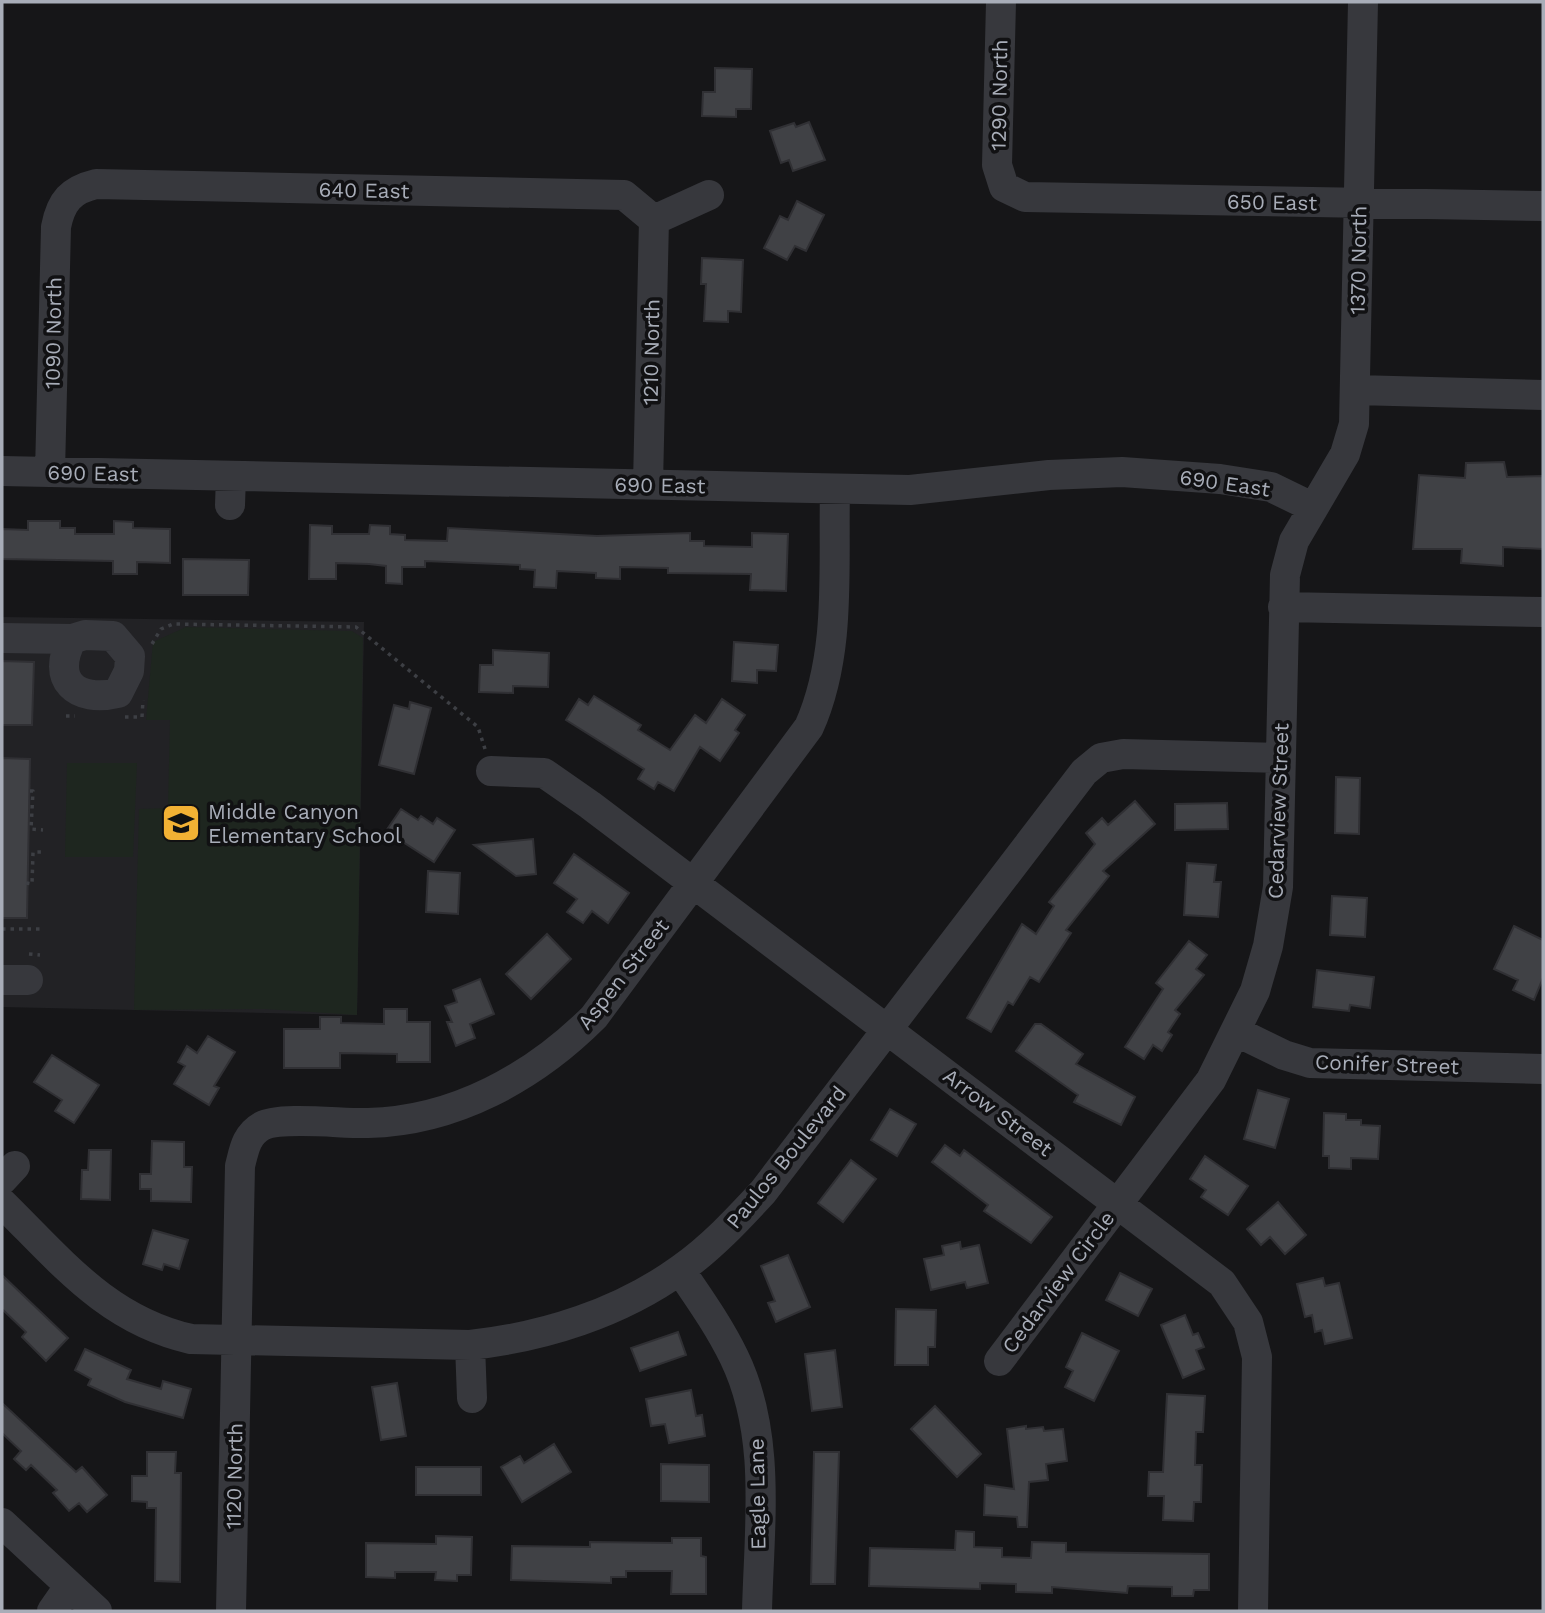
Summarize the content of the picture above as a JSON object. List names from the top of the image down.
{
  "streets": {
    "street": [
      "1290 North",
      "640 East",
      "650 East",
      "1370 North",
      "1090 North",
      "1210 North",
      "690 East",
      "Cedarview Street",
      "Aspen Street",
      "Conifer Street",
      "Arrow Street",
      "Paulos Boulevard",
      "Cedarview Circle",
      "1120 North",
      "Eagle Lane"
    ]
  },
  "crossings": [
    ["1290 North", "650 East"],
    ["640 East", "1090 North"],
    ["640 East", "1210 North"],
    ["650 East", "1370 North"],
    ["1370 North", "690 East"],
    ["1370 North", "Cedarview Street"],
    ["1090 North", "690 East"],
    ["1210 North", "690 East"],
    ["690 East", "Cedarview Street"],
    ["690 East", "Aspen Street"],
    ["Cedarview Street", "Conifer Street"],
    ["Cedarview Street", "Arrow Street"],
    ["Cedarview Street", "Paulos Boulevard"],
    ["Cedarview Street", "Cedarview Circle"],
    ["Aspen Street", "Arrow Street"],
    ["Aspen Street", "Paulos Boulevard"],
    ["Aspen Street", "1120 North"],
    ["Arrow Street", "Paulos Boulevard"],
    ["Arrow Street", "Cedarview Circle"],
    ["Paulos Boulevard", "1120 North"],
    ["Paulos Boulevard", "Eagle Lane"]
  ],
  "places": {
    "school or university": ["Middle Canyon Elementary School"]
  }
}
